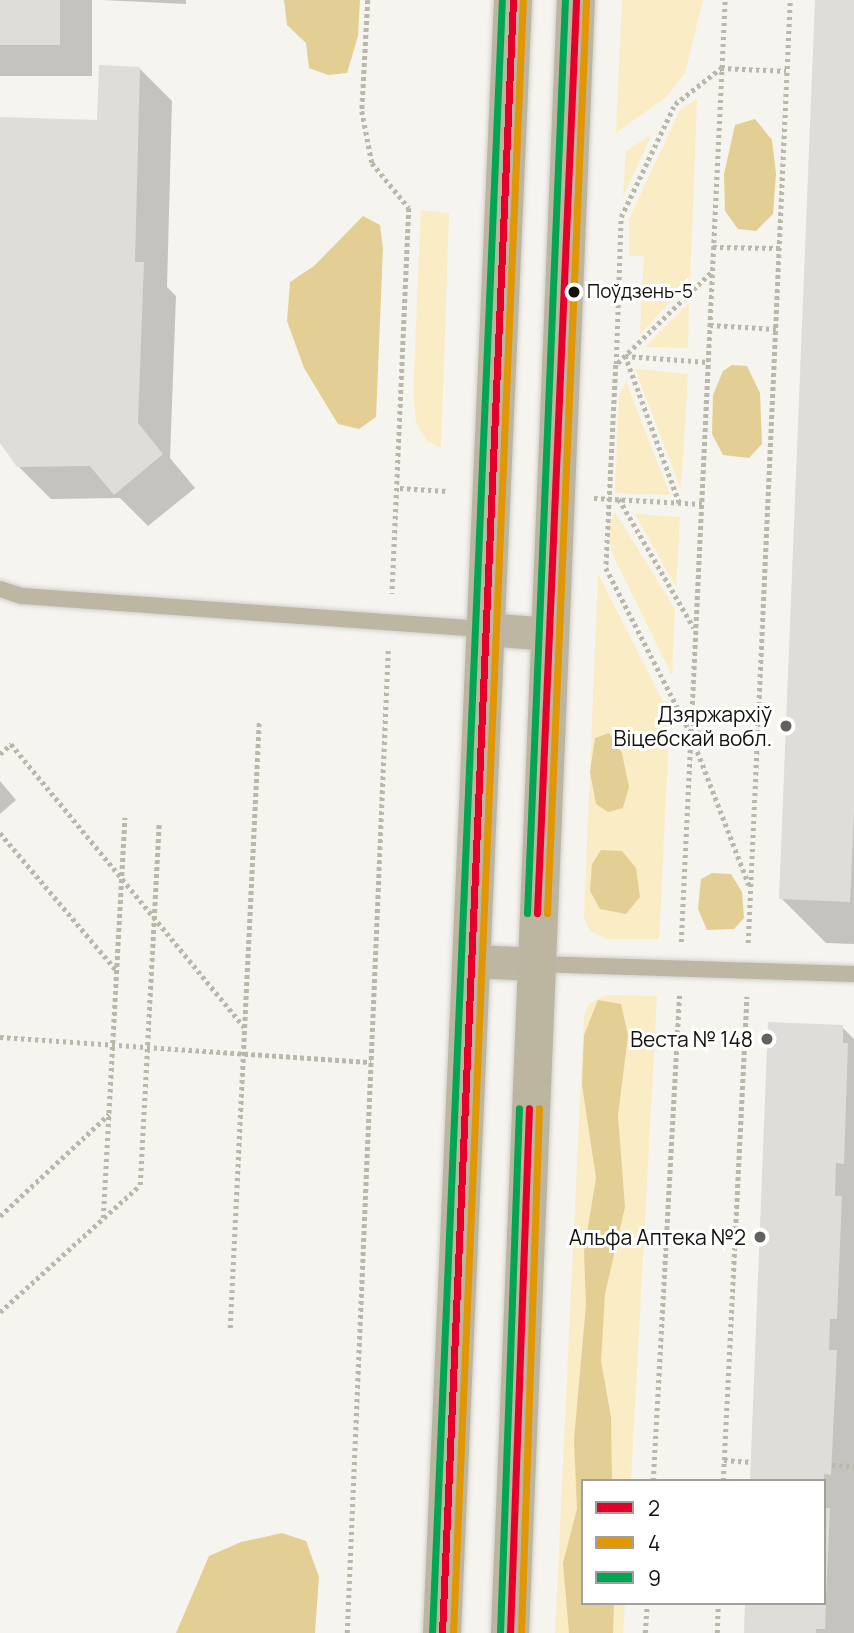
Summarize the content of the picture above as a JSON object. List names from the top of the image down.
{
  "places": [
    "Поўдзень-5",
    "Дзяржархіў Віцебскай вобл.",
    "Веста № 148",
    "Альфа Аптека №2"
  ],
  "lines": ["transit line 2", "transit line 4", "transit line 9"],
  "legend": ["2", "4", "9"]
}
